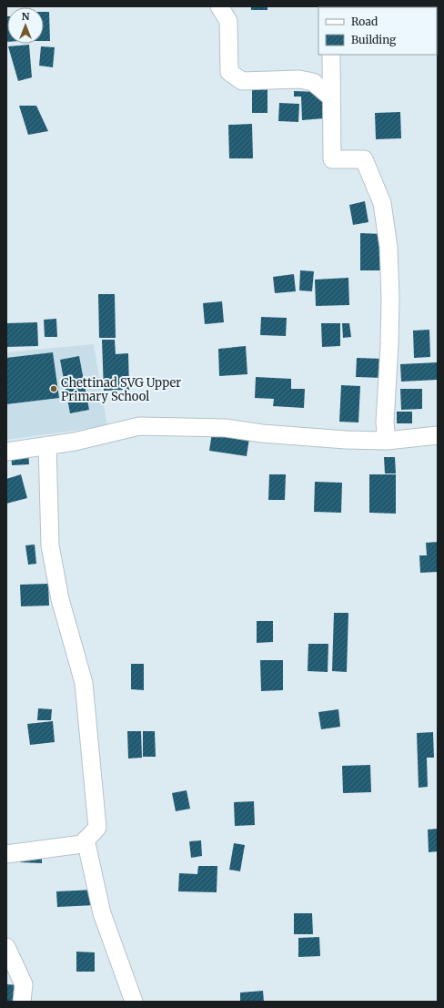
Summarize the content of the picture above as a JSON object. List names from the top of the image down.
{
  "places": ["Chettinad SVG Upper Primary School"],
  "legend": ["Road", "Building"],
  "north": "top"
}
